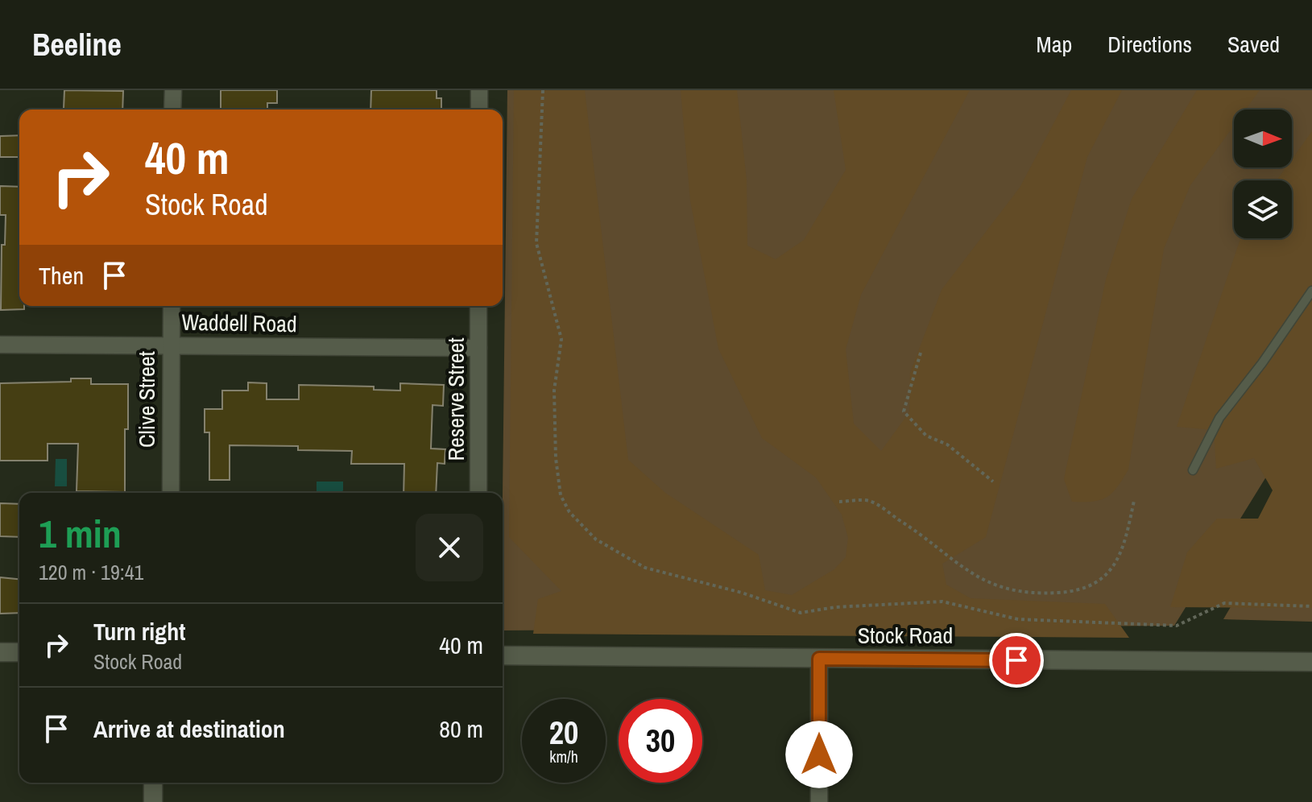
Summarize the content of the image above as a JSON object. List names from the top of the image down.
{
  "streets": {
    "street": [
      "Waddell Road",
      "Clive Street",
      "Reserve Street",
      "Stock Road"
    ]
  },
  "crossings": [
    ["Waddell Road", "Clive Street"],
    ["Waddell Road", "Reserve Street"]
  ],
  "north": "right",
  "page": {
    "header": "Beeline",
    "nav": ["Map", "Directions", "Saved"],
    "turn": ["40 m", "Stock Road"],
    "then": "Then",
    "heading": ["1 min", "120 m · 19:41"],
    "list": [
      {
        "name": "Turn right",
        "note": "Stock Road",
        "value": "40 m"
      },
      {
        "name": "Arrive at destination",
        "value": "80 m"
      }
    ],
    "speed": "20 km/h",
    "limit": "30"
  }
}
